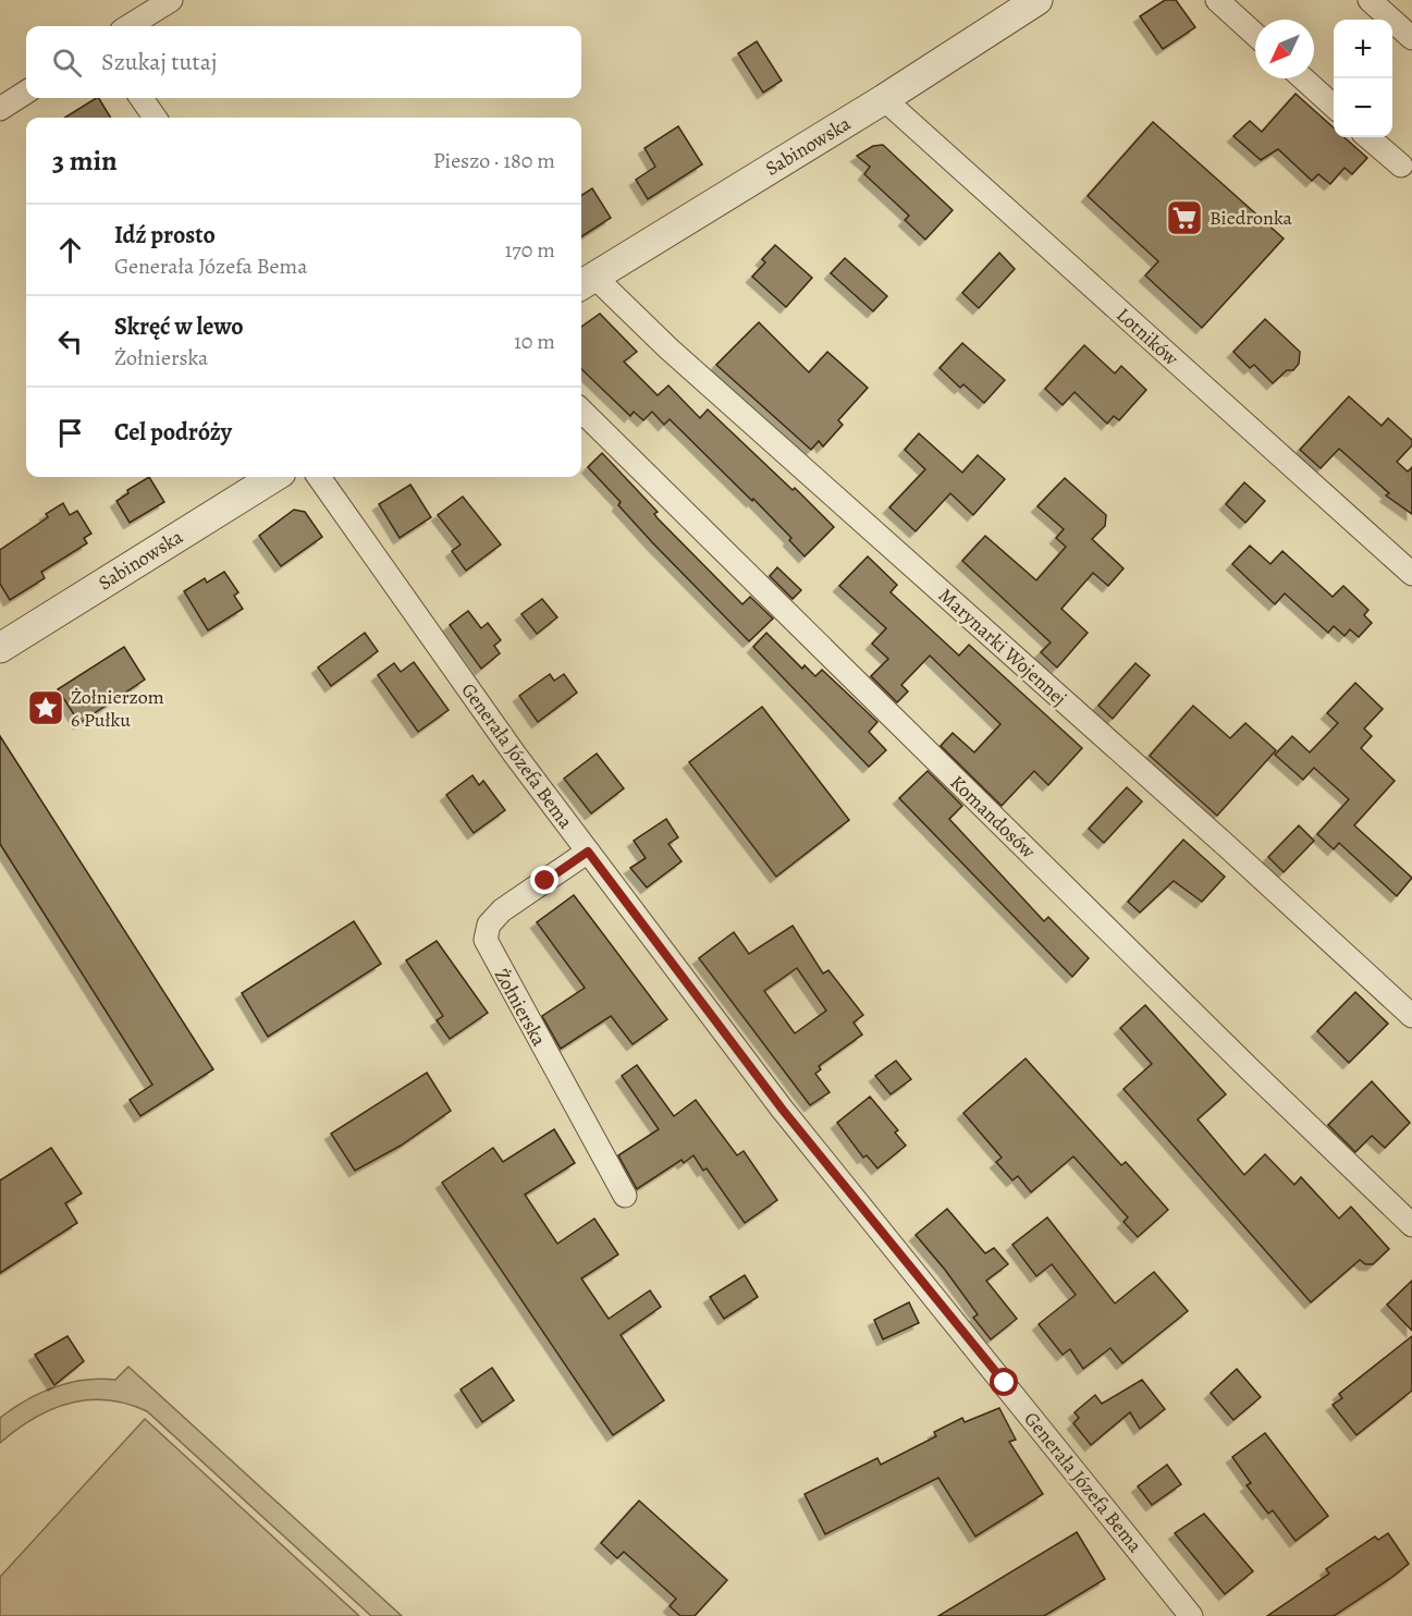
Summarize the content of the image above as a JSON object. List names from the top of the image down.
{
  "streets": {
    "street": [
      "Sabinowska",
      "Lotników",
      "Marynarki Wojennej",
      "Generała Józefa Bema",
      "Komandosów",
      "Żołnierska"
    ]
  },
  "crossings": [
    ["Sabinowska", "Lotników"],
    ["Sabinowska", "Marynarki Wojennej"],
    ["Generała Józefa Bema", "Żołnierska"]
  ],
  "places": {
    "supermarket": ["Biedronka"],
    "place": ["Żołnierzom 6 Pułku"]
  },
  "north": "bottom left",
  "page": {
    "map_buttons": ["+", "−"],
    "search": "Szukaj tutaj",
    "heading": ["3 min", "Pieszo · 180 m"],
    "list": [
      ["Idź prosto", "Generała Józefa Bema", "170 m"],
      ["Skręć w lewo", "Żołnierska", "10 m"],
      "Cel podróży"
    ]
  }
}
